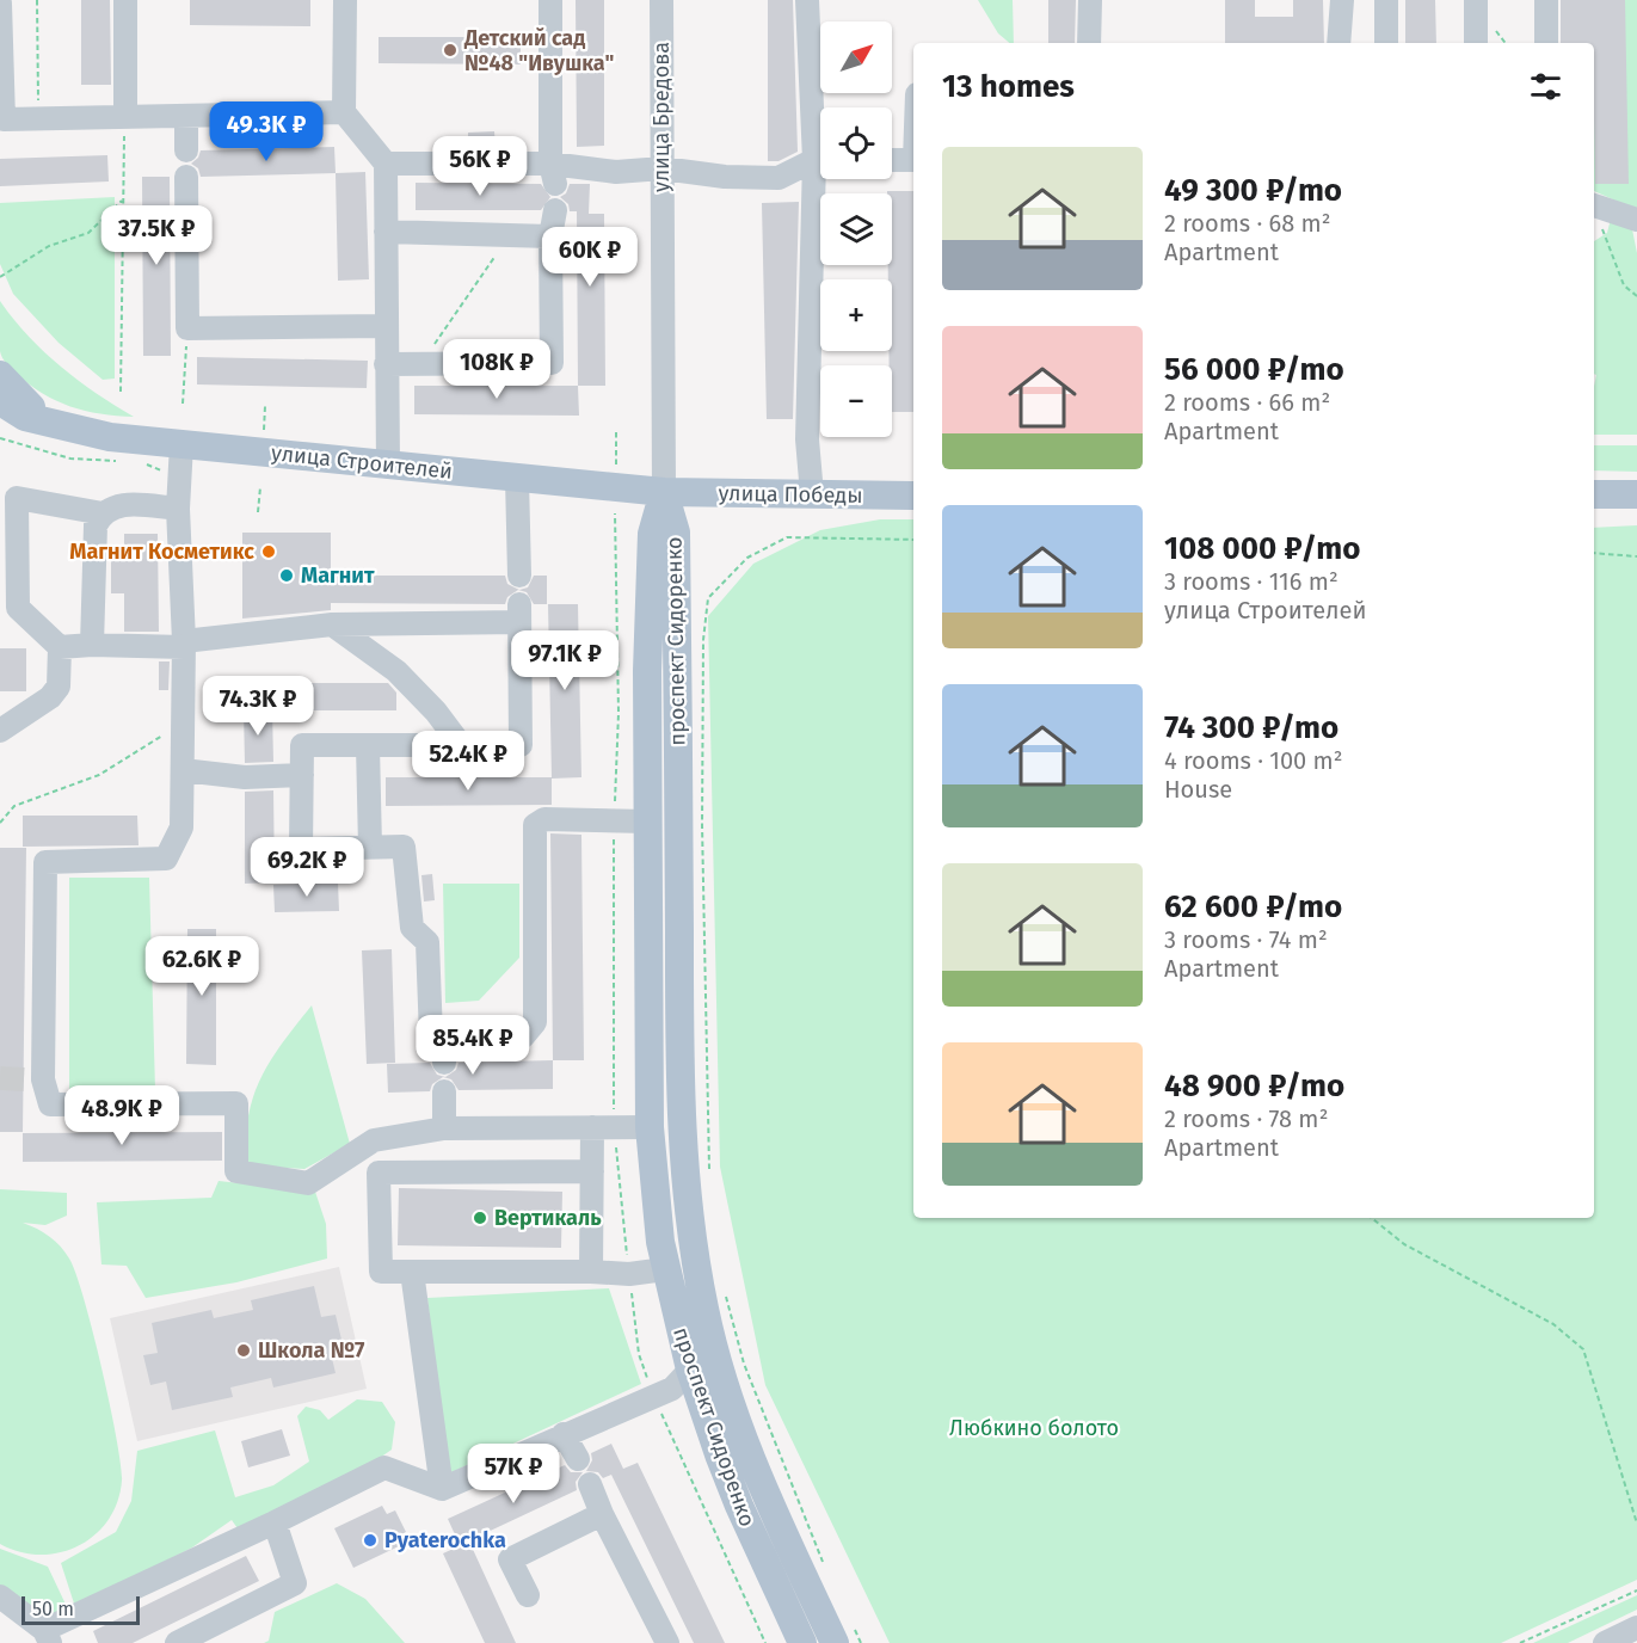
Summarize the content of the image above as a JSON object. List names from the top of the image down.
{
  "streets": {
    "main road": ["улица Строителей", "улица Победы", "проспект Сидоренко"],
    "street": ["улица Бредова"]
  },
  "crossings": [
    ["улица Бредова", "улица Строителей"],
    ["улица Бредова", "улица Победы"],
    ["улица Бредова", "проспект Сидоренко"],
    ["улица Строителей", "улица Победы"],
    ["улица Строителей", "проспект Сидоренко"],
    ["улица Победы", "проспект Сидоренко"]
  ],
  "parks": ["Любкино болото"],
  "places": [
    "Детский сад №48 \"Ивушка\"",
    "Магнит Косметикс",
    "Магнит",
    "Вертикаль",
    "Школа №7",
    "Pyaterochka"
  ],
  "scale_bar": "50 m",
  "north": "top right",
  "page": {
    "map_buttons": ["+", "−"],
    "heading": "13 homes",
    "price": [
      "49.3K ₽",
      "56K ₽",
      "37.5K ₽",
      "60K ₽",
      "108K ₽",
      "97.1K ₽",
      "74.3K ₽",
      "52.4K ₽",
      "69.2K ₽",
      "62.6K ₽",
      "85.4K ₽",
      "48.9K ₽",
      "57K ₽"
    ],
    "list": [
      {
        "name": "49 300 ₽/mo",
        "note": "2 rooms · 68 m² · Apartment"
      },
      {
        "name": "56 000 ₽/mo",
        "note": "2 rooms · 66 m² · Apartment"
      },
      {
        "name": "108 000 ₽/mo",
        "note": "3 rooms · 116 m² · улица Строителей"
      },
      {
        "name": "74 300 ₽/mo",
        "note": "4 rooms · 100 m² · House"
      },
      {
        "name": "62 600 ₽/mo",
        "note": "3 rooms · 74 m² · Apartment"
      },
      {
        "name": "48 900 ₽/mo",
        "note": "2 rooms · 78 m² · Apartment"
      }
    ],
    "scale": "50 m"
  }
}
